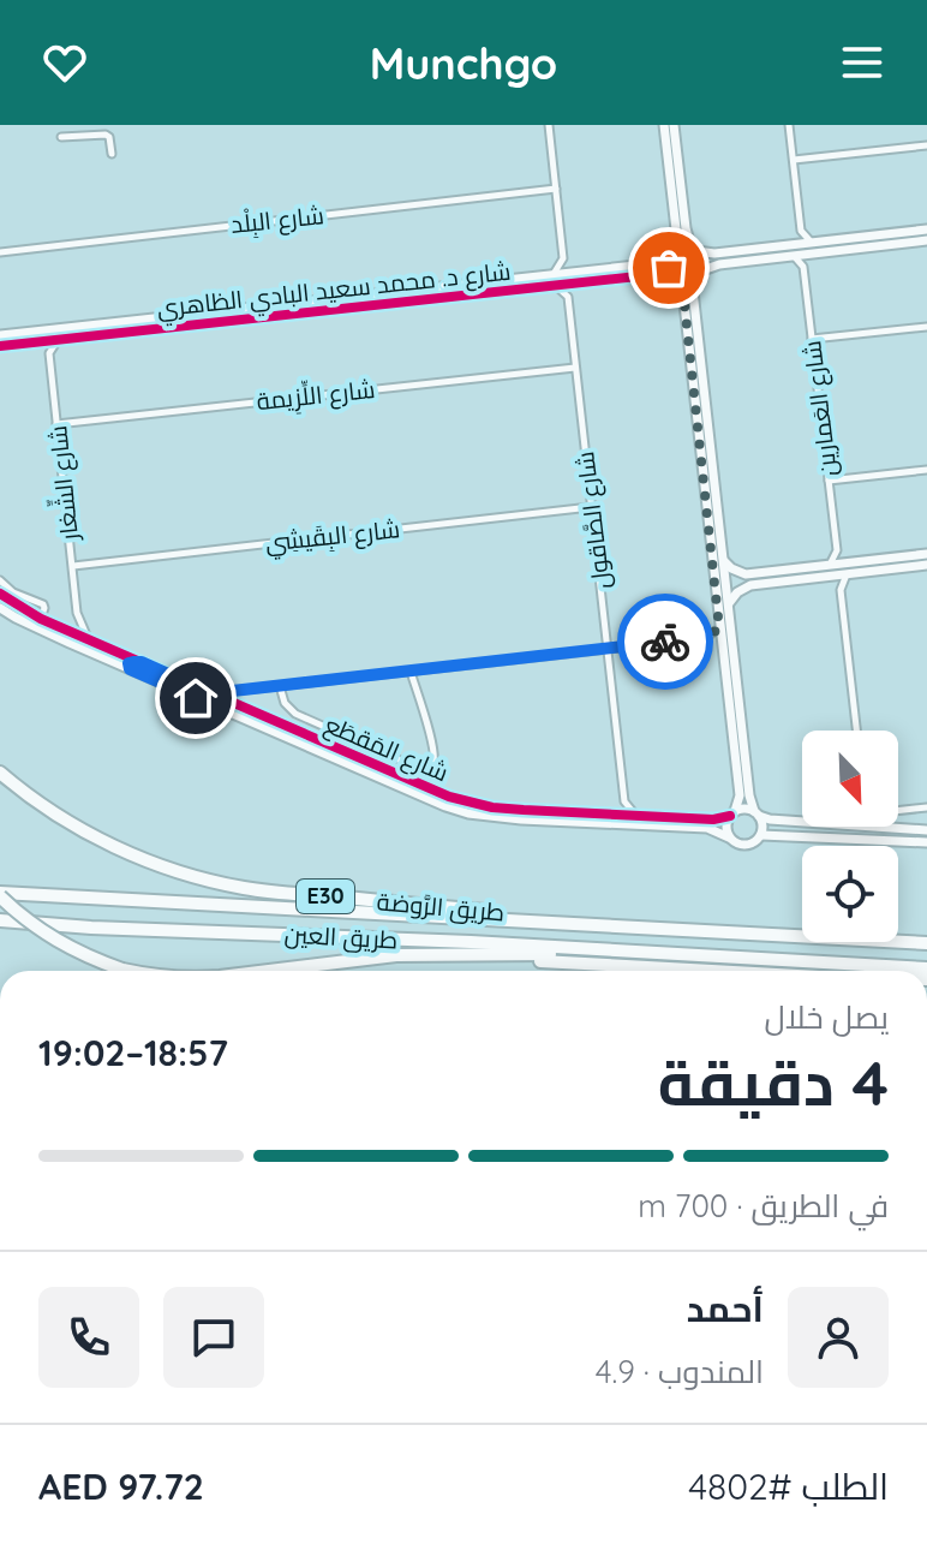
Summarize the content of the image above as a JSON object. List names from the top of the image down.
{
  "streets": {
    "highway": ["E30", "طريق الرَّوضة", "طريق العين"],
    "street": [
      "شارع البِلْد",
      "شارع د. محمد سعيد البادي الظاهري",
      "شارع اللِّزِيمة",
      "شارع العَمارين",
      "شارع الشِّغار",
      "شارع الصَّاقول",
      "شارع البِقَيشِي",
      "شارع المَقطَع"
    ]
  },
  "crossings": [
    ["شارع اللِّزِيمة", "شارع الشِّغار"],
    ["شارع اللِّزِيمة", "شارع الصَّاقول"],
    ["شارع الشِّغار", "شارع البِقَيشِي"],
    ["شارع الشِّغار", "شارع المَقطَع"],
    ["شارع الصَّاقول", "شارع البِقَيشِي"],
    ["طريق الرَّوضة", "طريق العين"]
  ],
  "north": "bottom right",
  "page": {
    "header": "Munchgo",
    "heading": ["4 دقيقة", "يصل خلال", "18:57–19:02"],
    "panel": [
      "أحمد",
      "المندوب · 4.9",
      "الطلب #4802",
      "AED 97.72"
    ],
    "bar": "في الطريق · 700 m"
  }
}
